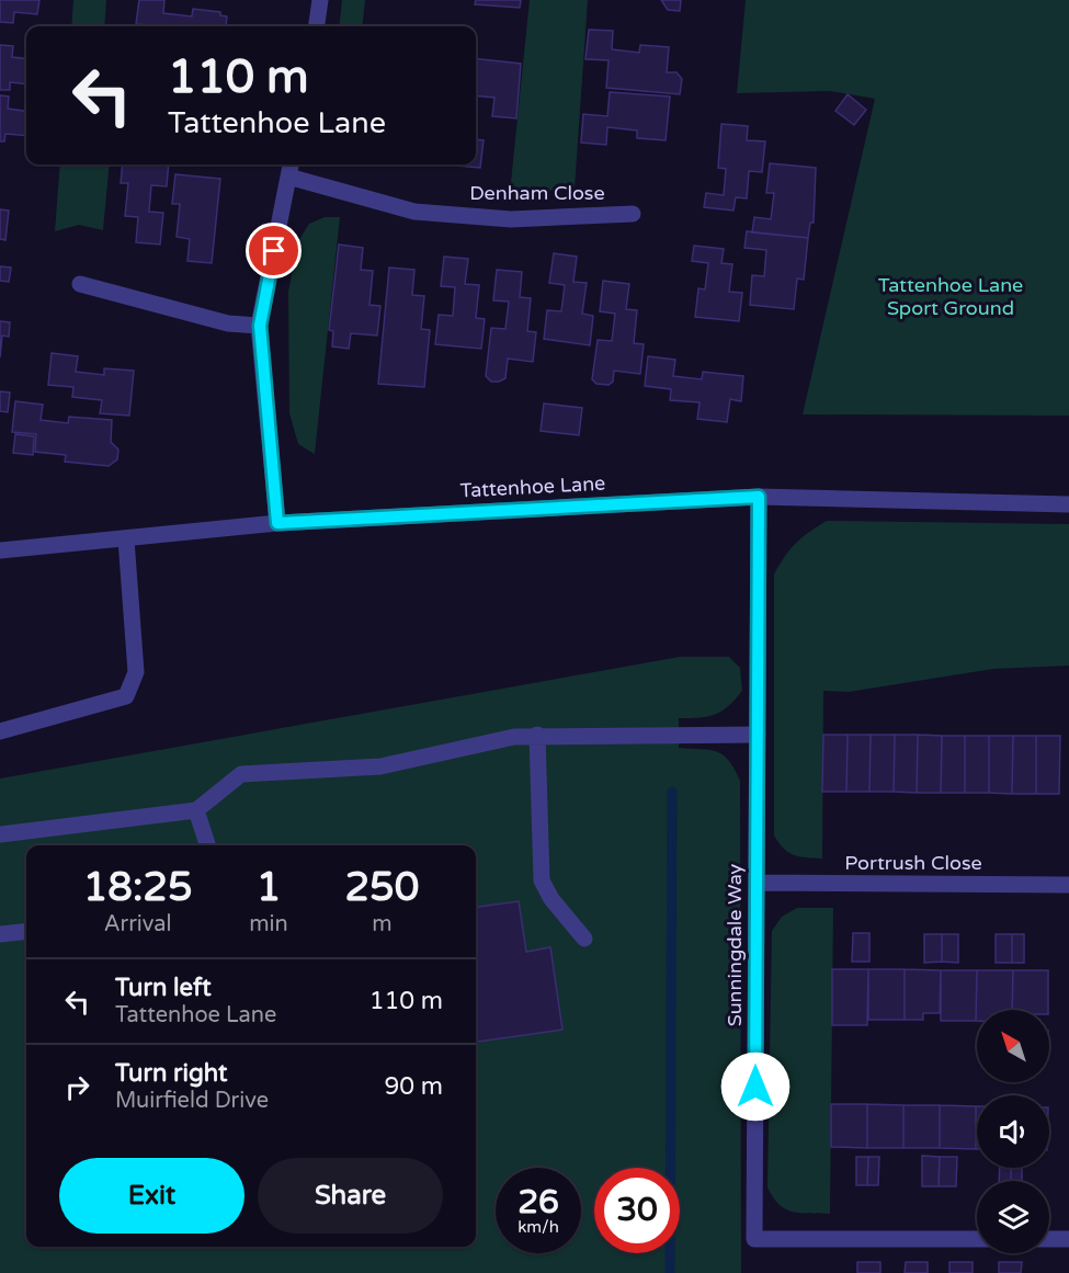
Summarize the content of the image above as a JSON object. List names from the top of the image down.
{
  "streets": {
    "street": [
      "Denham Close",
      "Tattenhoe Lane",
      "Portrush Close",
      "Sunningdale Way"
    ]
  },
  "crossings": [
    ["Tattenhoe Lane", "Sunningdale Way"],
    ["Portrush Close", "Sunningdale Way"]
  ],
  "parks": ["Tattenhoe Lane Sport Ground"],
  "north": "top left",
  "page": {
    "turn": ["110 m", "Tattenhoe Lane"],
    "eta": [
      "18:25",
      "Arrival",
      "1",
      "min",
      "250",
      "m"
    ],
    "list": [
      {
        "name": "Turn left",
        "note": "Tattenhoe Lane",
        "value": "110 m"
      },
      {
        "name": "Turn right",
        "note": "Muirfield Drive",
        "value": "90 m"
      }
    ],
    "buttons": ["Exit", "Share"],
    "speed": "26 km/h",
    "limit": "30"
  }
}
